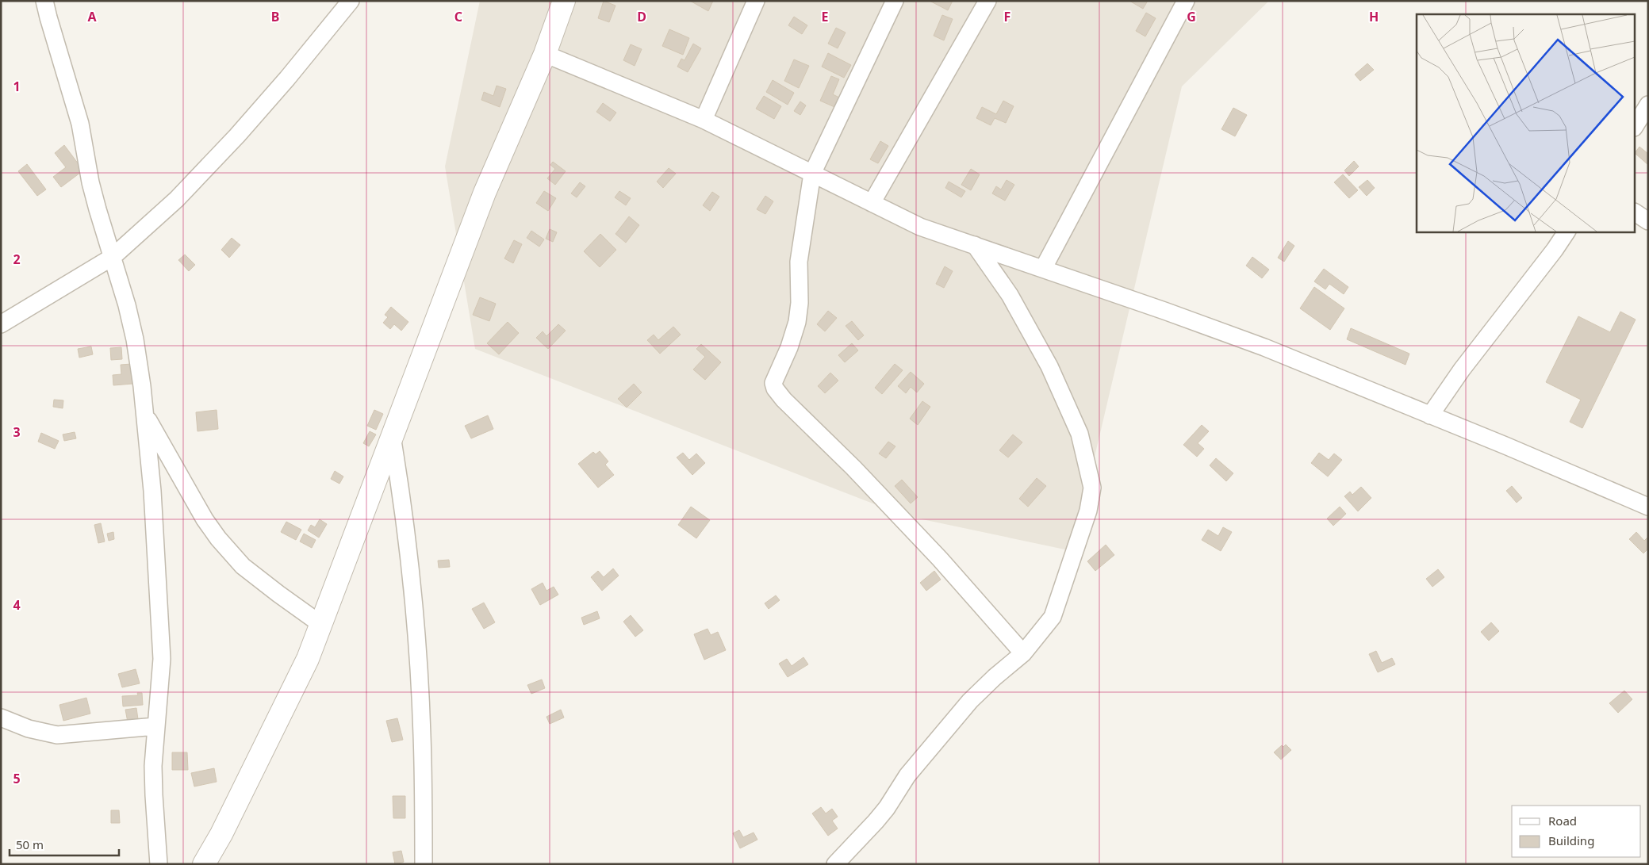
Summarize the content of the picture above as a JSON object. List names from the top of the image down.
{
  "legend": ["Road", "Building"],
  "scale_bar": "50 m",
  "grid": {
    "columns": [
      "A",
      "B",
      "C",
      "D",
      "E",
      "F",
      "G",
      "H"
    ],
    "rows": [
      "1",
      "2",
      "3",
      "4",
      "5"
    ]
  }
}
